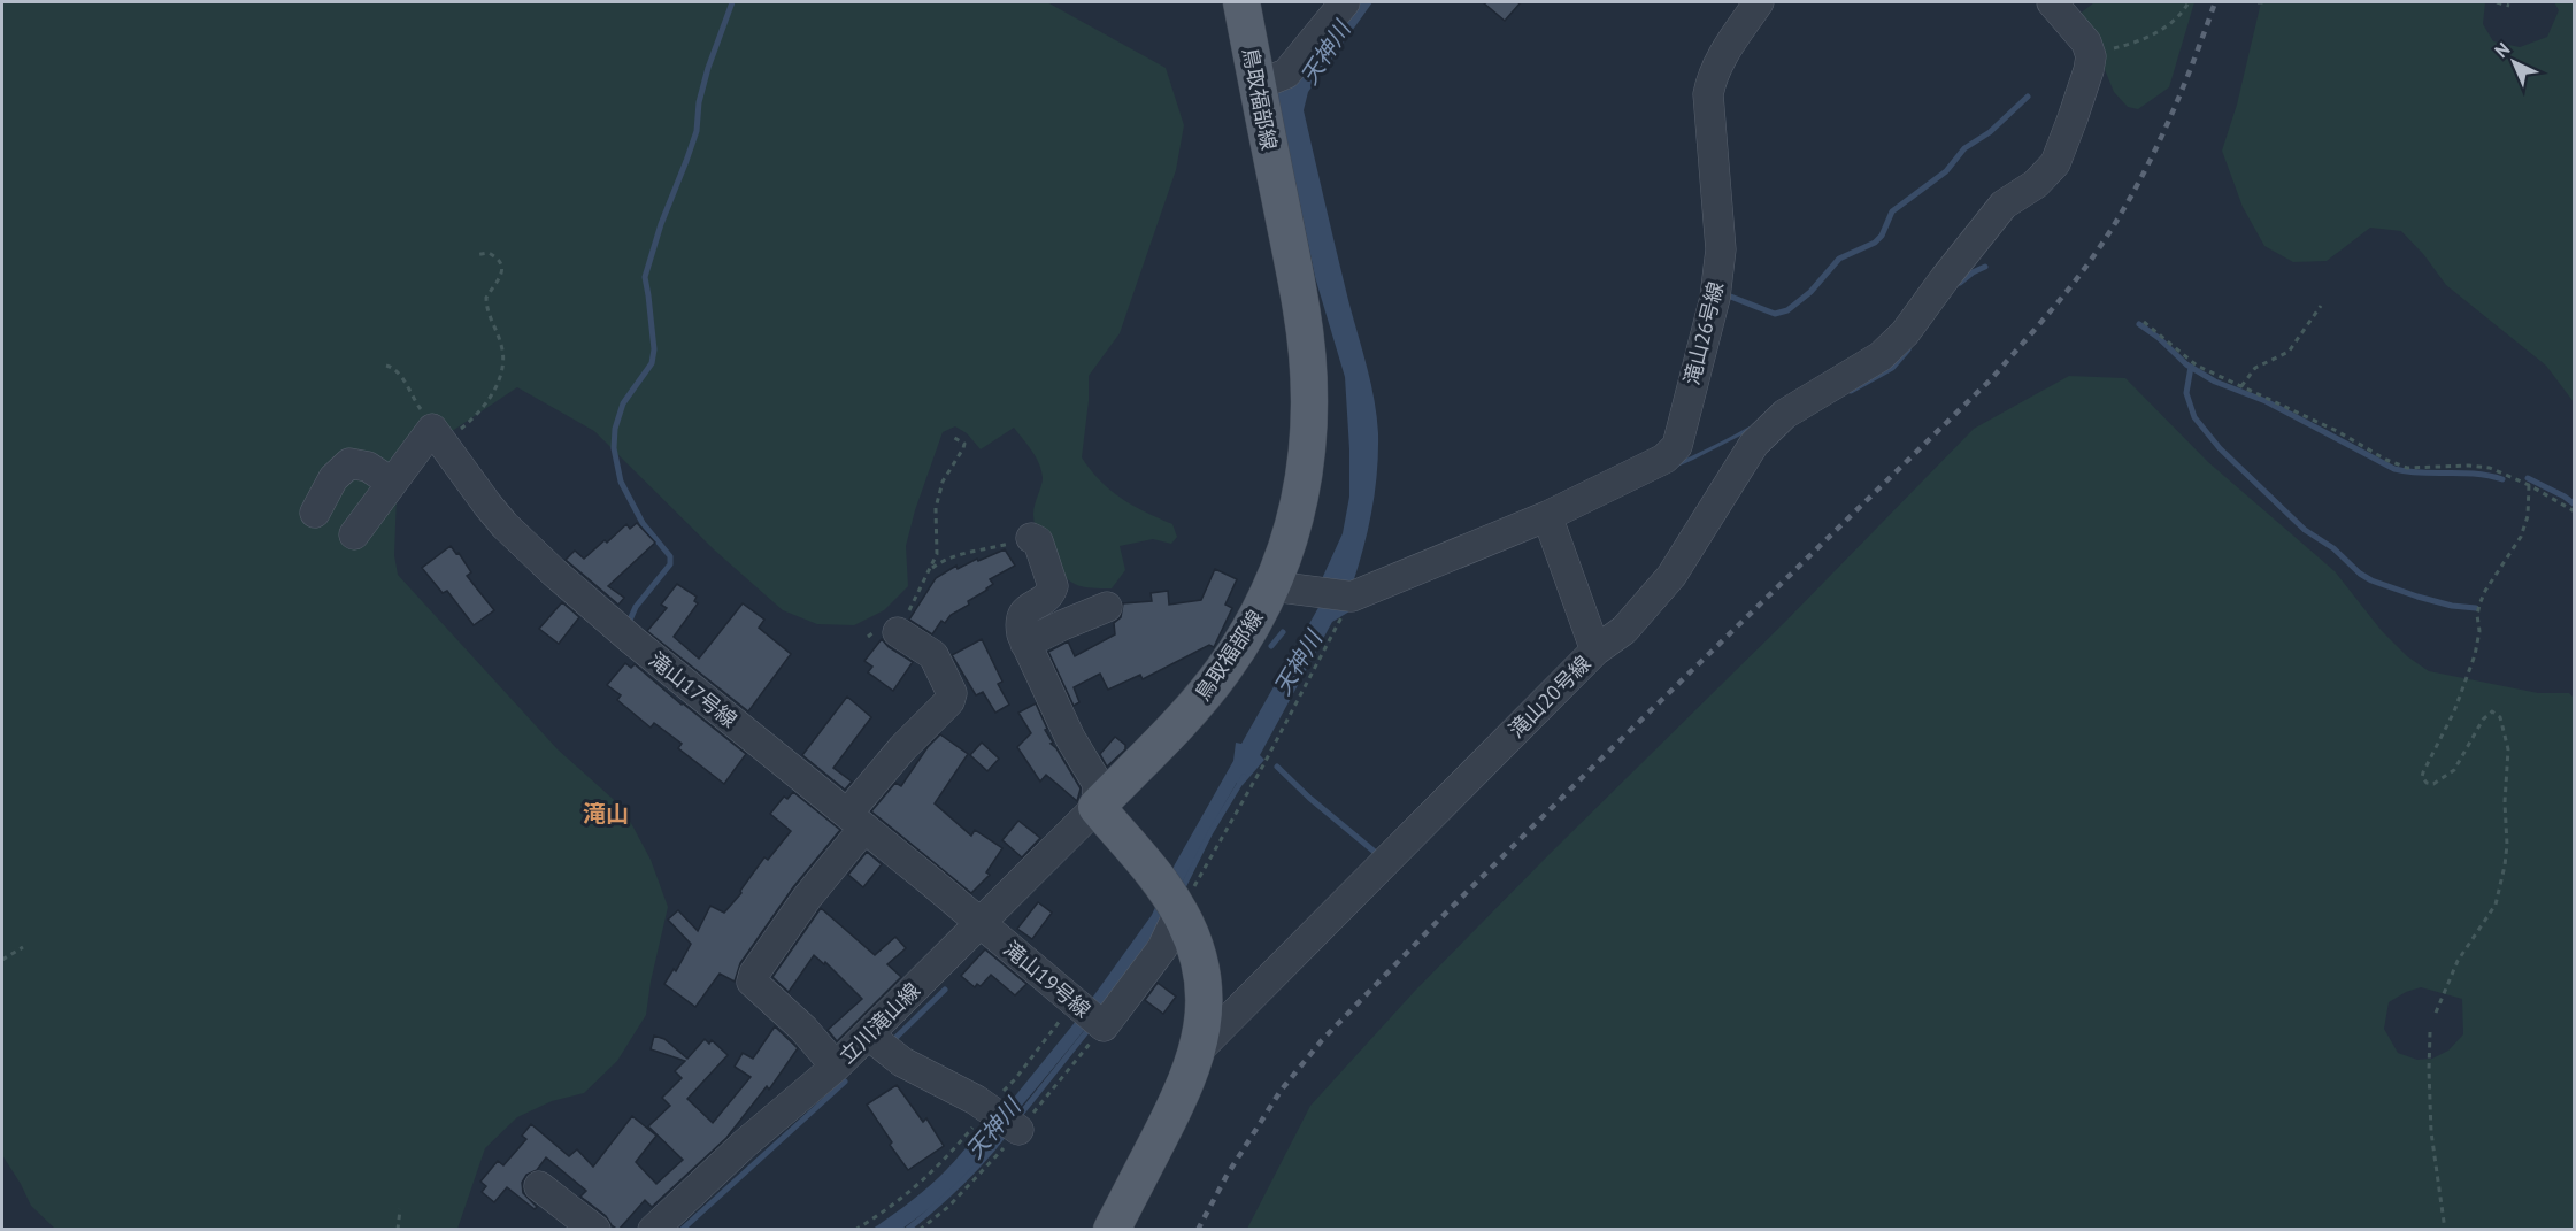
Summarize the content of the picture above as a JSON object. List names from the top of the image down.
{
  "streets": {
    "main road": ["鳥取福部線"],
    "street": [
      "滝山26号線",
      "滝山17号線",
      "滝山20号線",
      "滝山19号線",
      "立川滝山線"
    ]
  },
  "crossings": [
    ["鳥取福部線", "立川滝山線"],
    ["滝山26号線", "滝山20号線"],
    ["滝山17号線", "滝山19号線"],
    ["滝山17号線", "立川滝山線"],
    ["滝山19号線", "立川滝山線"]
  ],
  "districts": ["滝山"],
  "water": ["天神川"],
  "north": "top left"
}
